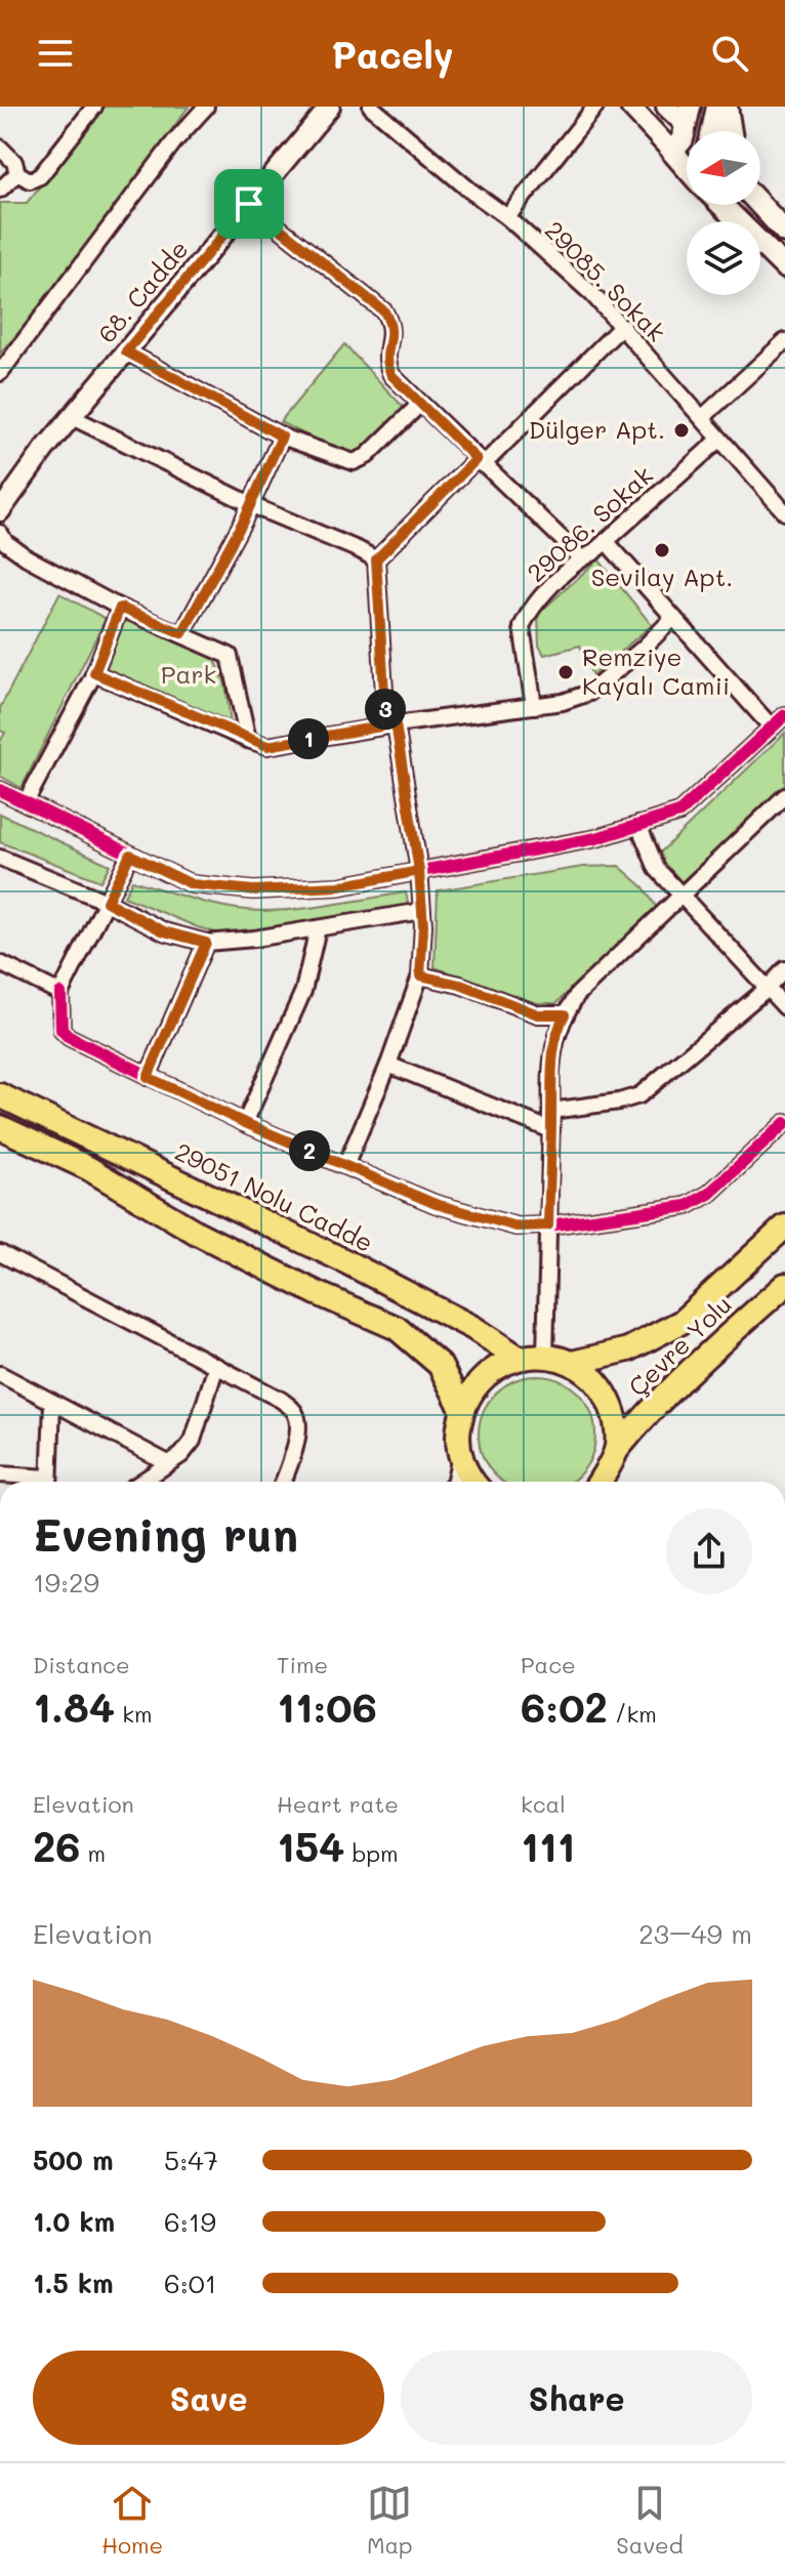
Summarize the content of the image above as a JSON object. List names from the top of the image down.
{
  "streets": {
    "main road": ["29051 Nolu Cadde", "Çevre Yolu"],
    "street": ["29085. Sokak", "68. Cadde", "29086. Sokak"]
  },
  "crossings": [
    ["29085. Sokak", "29086. Sokak"]
  ],
  "parks": ["Park"],
  "places": ["Dülger Apt.", "Sevilay Apt.", "Remziye Kayalı Camii"],
  "north": "left",
  "page": {
    "header": "Pacely",
    "pins": ["3", "1", "2"],
    "heading": ["Evening run", "19:29"],
    "stats": [
      ["Distance", "1.84 km"],
      ["Time", "11:06"],
      ["Pace", "6:02 /km"],
      ["Elevation", "26 m"],
      ["Heart rate", "154 bpm"],
      ["kcal", "111"]
    ],
    "chart": ["Elevation", "23–49 m"],
    "list": [
      {
        "name": "500 m",
        "note": "5:47"
      },
      {
        "name": "1.0 km",
        "note": "6:19"
      },
      {
        "name": "1.5 km",
        "note": "6:01"
      }
    ],
    "buttons": ["Save", "Share"],
    "tabs": ["Home", "Map", "Saved"]
  }
}
